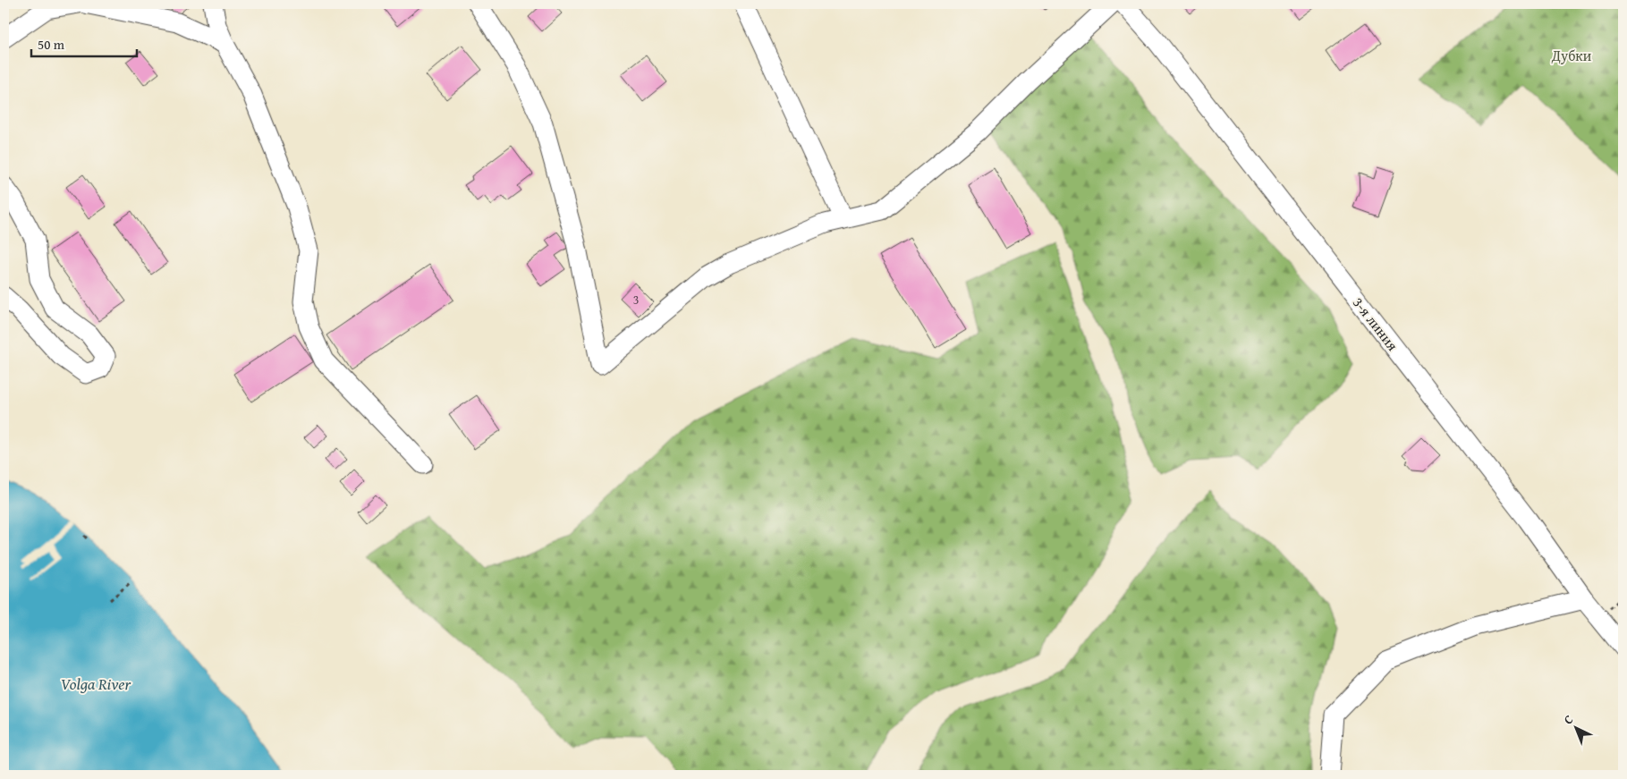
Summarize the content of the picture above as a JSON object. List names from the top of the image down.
{
  "streets": {
    "street": ["3-я линия"]
  },
  "water": ["Volga River"],
  "parks": ["Дубки"],
  "house_numbers": ["3"],
  "scale_bar": "50 m",
  "north": "top left"
}
